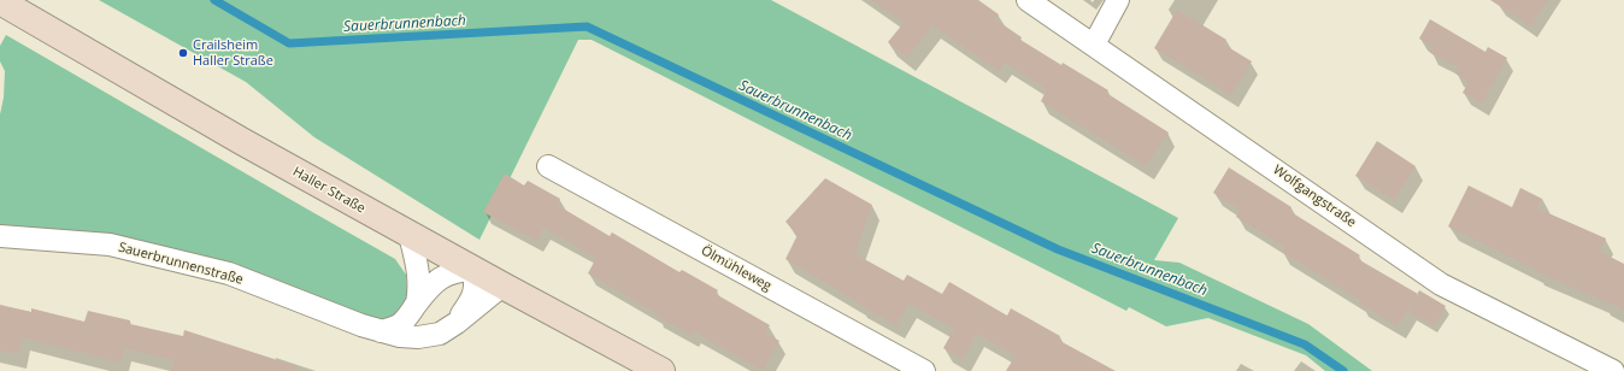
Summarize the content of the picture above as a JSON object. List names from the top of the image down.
{
  "streets": {
    "main road": ["Haller Straße"],
    "street": ["Wolfgangstraße", "Sauerbrunnenstraße", "Ölmühleweg"]
  },
  "crossings": [
    ["Haller Straße", "Sauerbrunnenstraße"]
  ],
  "water": ["Sauerbrunnenbach"],
  "places": ["Crailsheim Haller Straße"]
}
